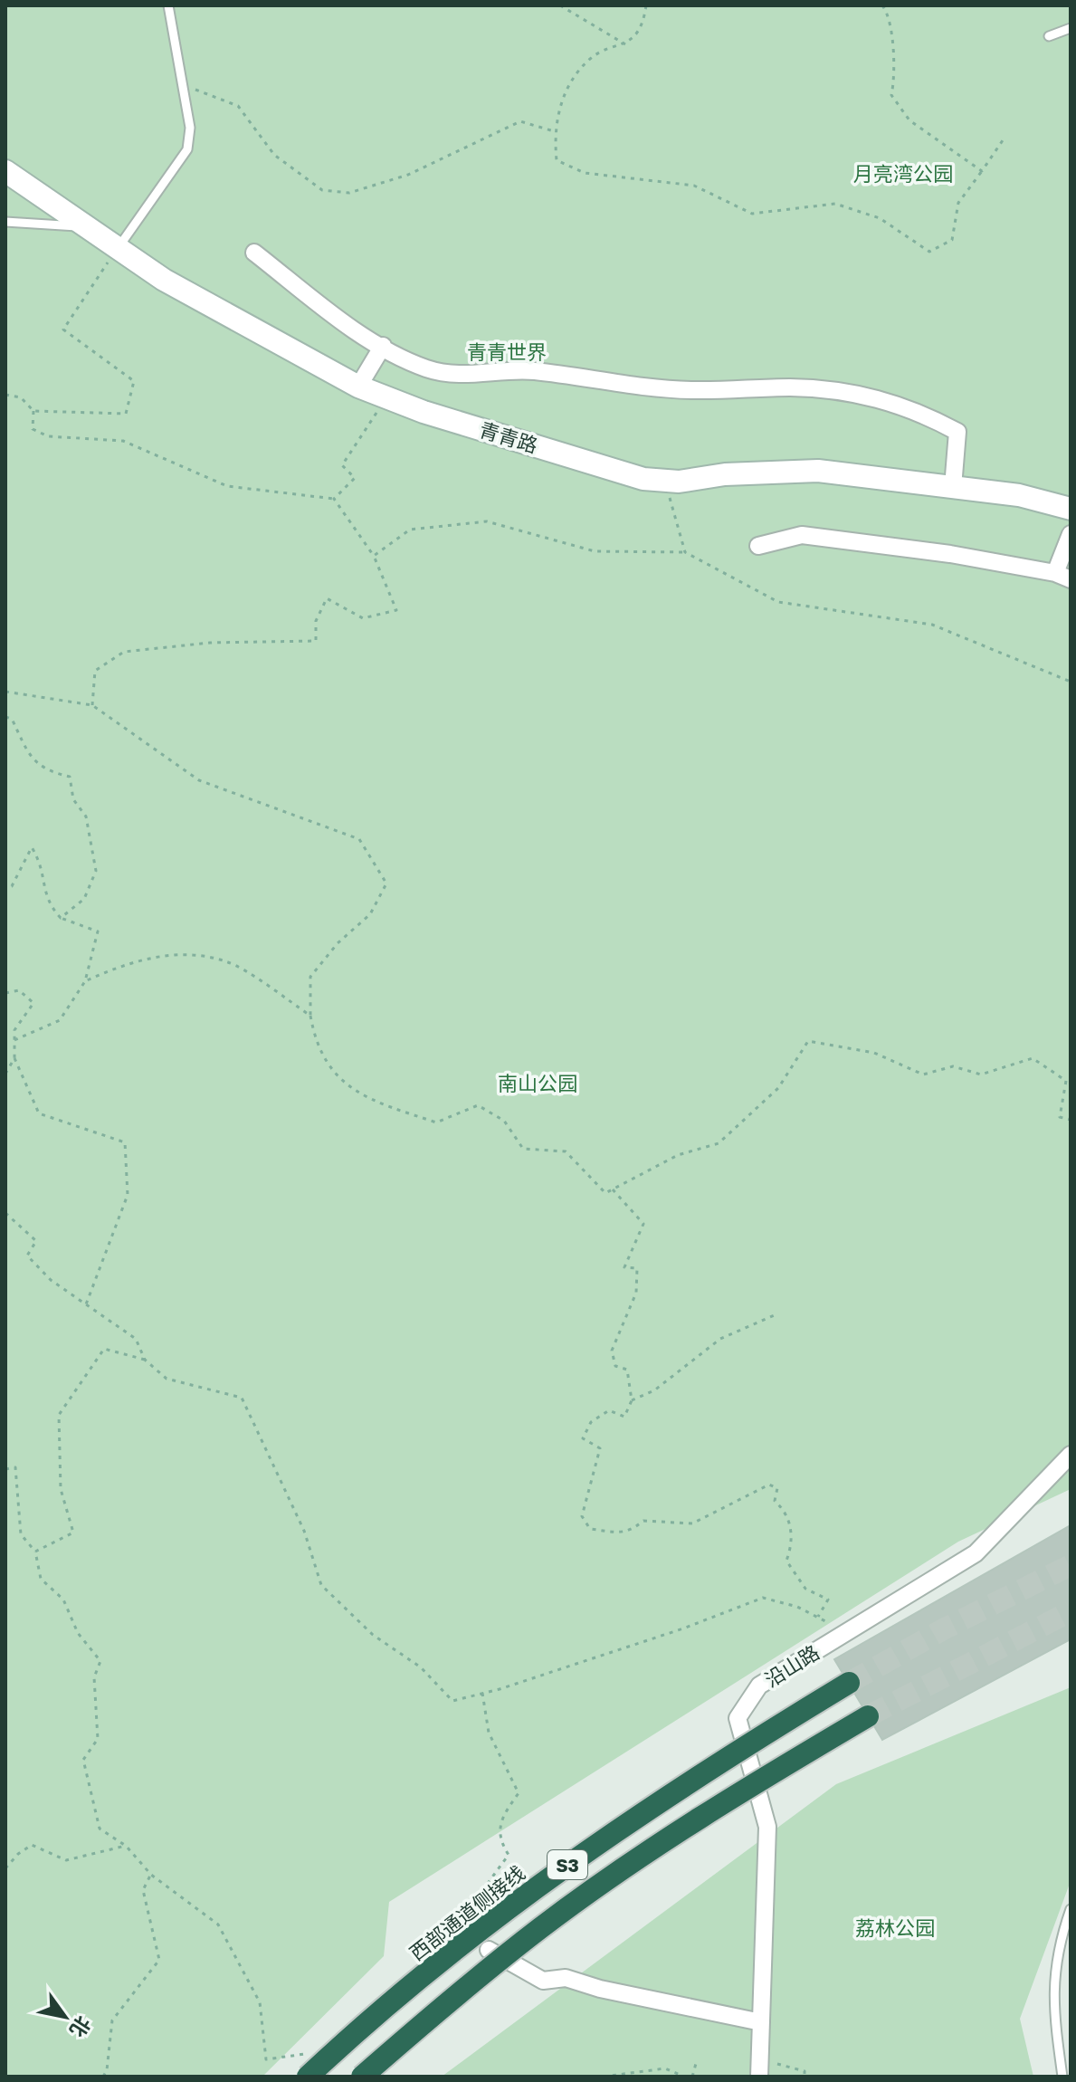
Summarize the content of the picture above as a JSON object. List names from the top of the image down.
{
  "streets": {
    "highway": ["S3", "西部通道侧接线"],
    "street": ["青青路", "沿山路"]
  },
  "parks": [
    "月亮湾公园",
    "青青世界",
    "南山公园",
    "荔林公园"
  ],
  "north": "bottom right"
}
